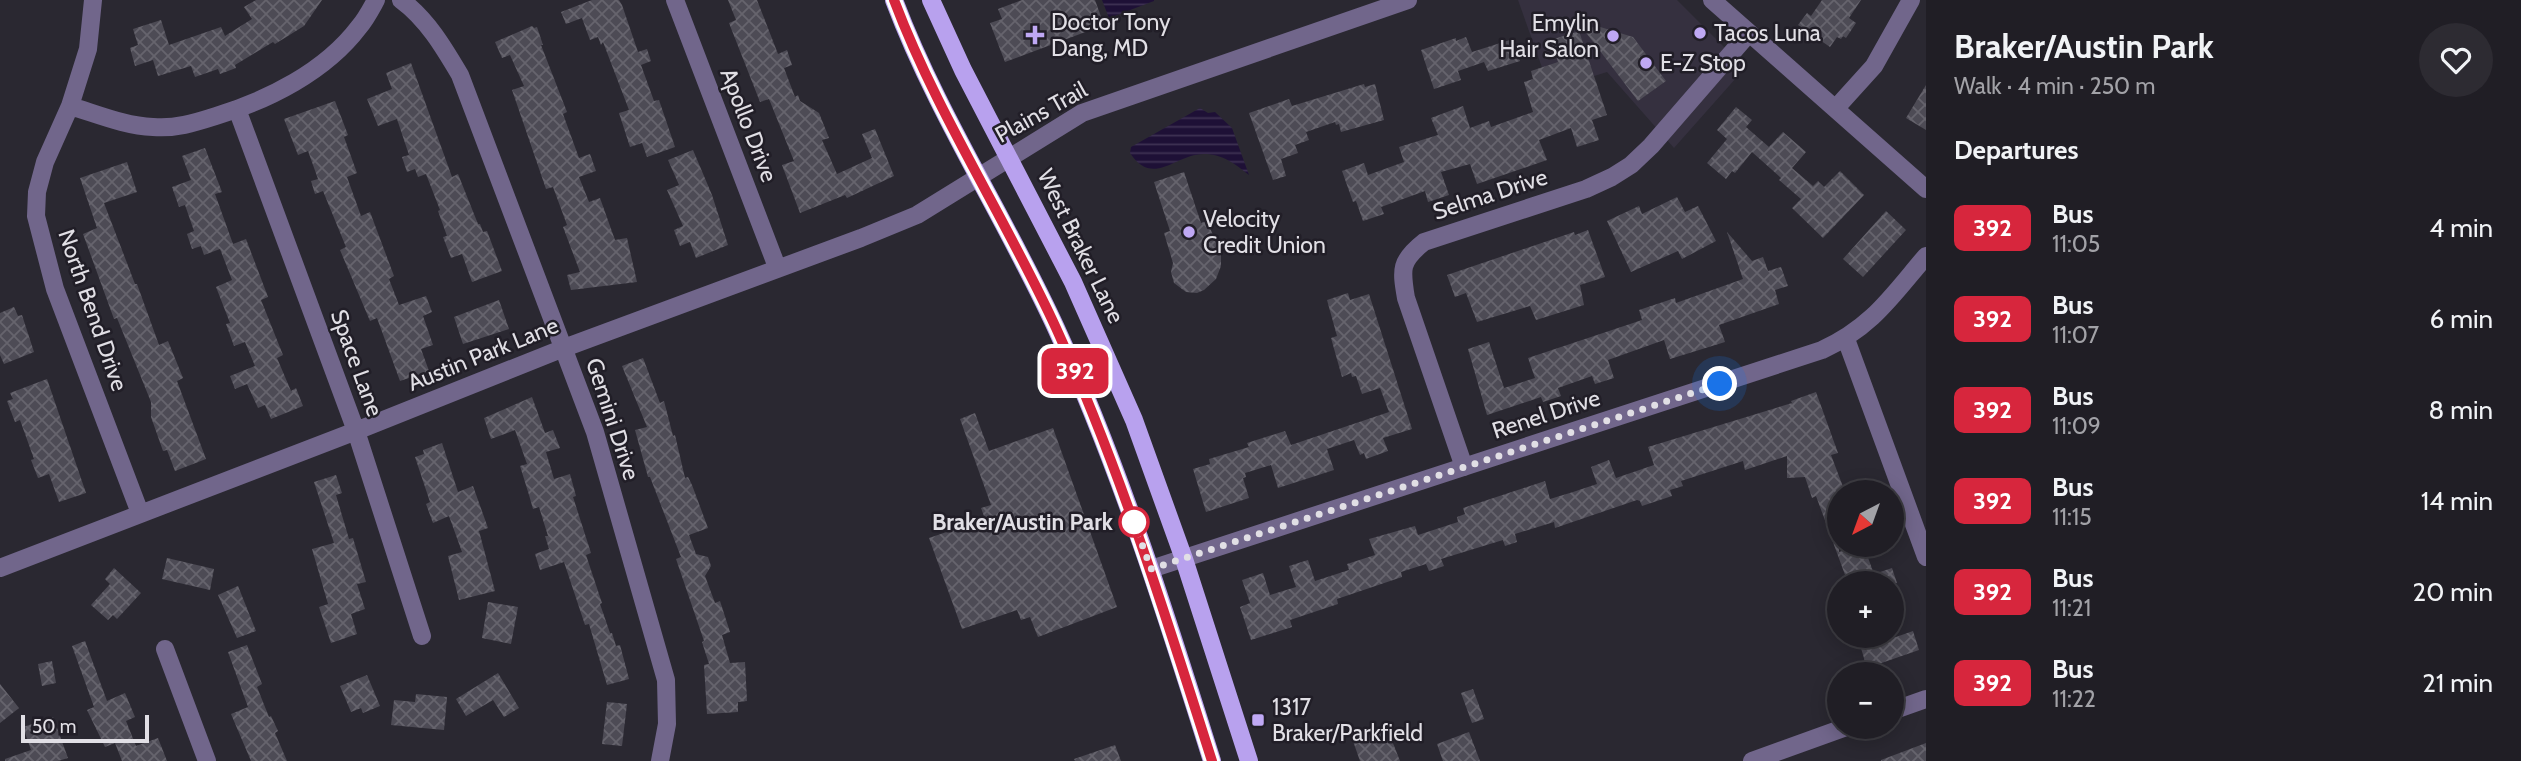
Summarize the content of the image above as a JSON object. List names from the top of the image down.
{
  "streets": {
    "main road": ["West Braker Lane"],
    "street": [
      "Plains Trail",
      "Apollo Drive",
      "Selma Drive",
      "North Bend Drive",
      "Austin Park Lane",
      "Space Lane",
      "Renel Drive",
      "Gemini Drive"
    ]
  },
  "crossings": [
    ["Plains Trail", "West Braker Lane"],
    ["Plains Trail", "Austin Park Lane"],
    ["Apollo Drive", "Austin Park Lane"],
    ["Selma Drive", "Renel Drive"],
    ["West Braker Lane", "Renel Drive"],
    ["North Bend Drive", "Austin Park Lane"],
    ["Austin Park Lane", "Space Lane"],
    ["Austin Park Lane", "Gemini Drive"]
  ],
  "places": {
    "other": [
      "Tacos Luna",
      "Emylin Hair Salon",
      "E-Z Stop",
      "Velocity Credit Union",
      "Braker/Austin Park"
    ],
    "health": ["Doctor Tony Dang, MD"],
    "transit": ["1317 Braker/Parkfield"]
  },
  "lines": ["bus line 392"],
  "scale_bar": "50 m",
  "north": "bottom left",
  "page": {
    "on_map": "392",
    "heading": [
      ["Braker/Austin Park", "Walk · 4 min · 250 m"],
      "Departures"
    ],
    "list": [
      {
        "mark": "392",
        "name": "Bus",
        "note": "11:05",
        "value": "4 min"
      },
      {
        "mark": "392",
        "name": "Bus",
        "note": "11:07",
        "value": "6 min"
      },
      {
        "mark": "392",
        "name": "Bus",
        "note": "11:09",
        "value": "8 min"
      },
      {
        "mark": "392",
        "name": "Bus",
        "note": "11:15",
        "value": "14 min"
      },
      {
        "mark": "392",
        "name": "Bus",
        "note": "11:21",
        "value": "20 min"
      },
      {
        "mark": "392",
        "name": "Bus",
        "note": "11:22",
        "value": "21 min"
      }
    ],
    "map_buttons": ["+", "−"],
    "scale": "50 m"
  }
}
